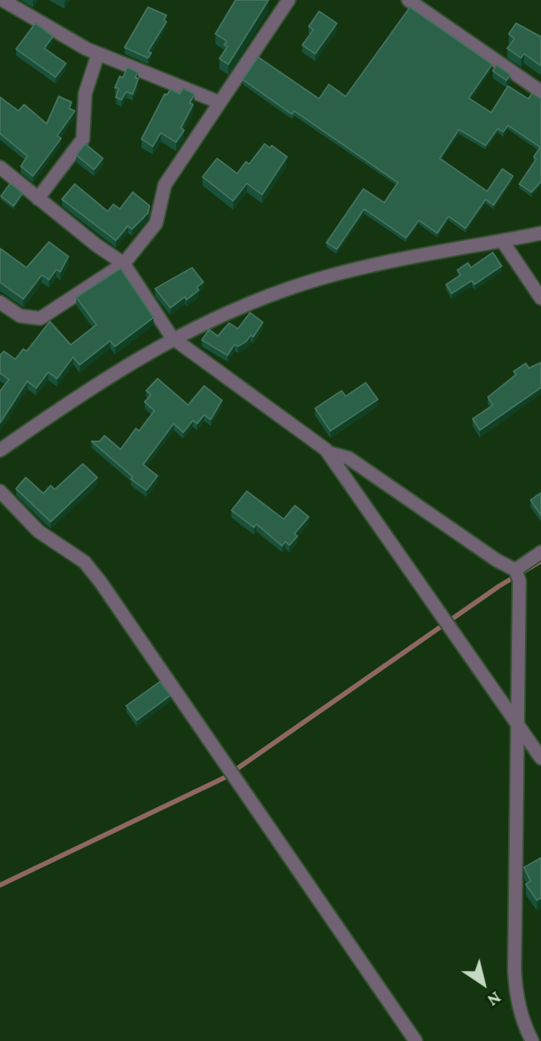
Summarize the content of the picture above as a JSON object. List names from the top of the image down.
{
  "north": "bottom right"
}
